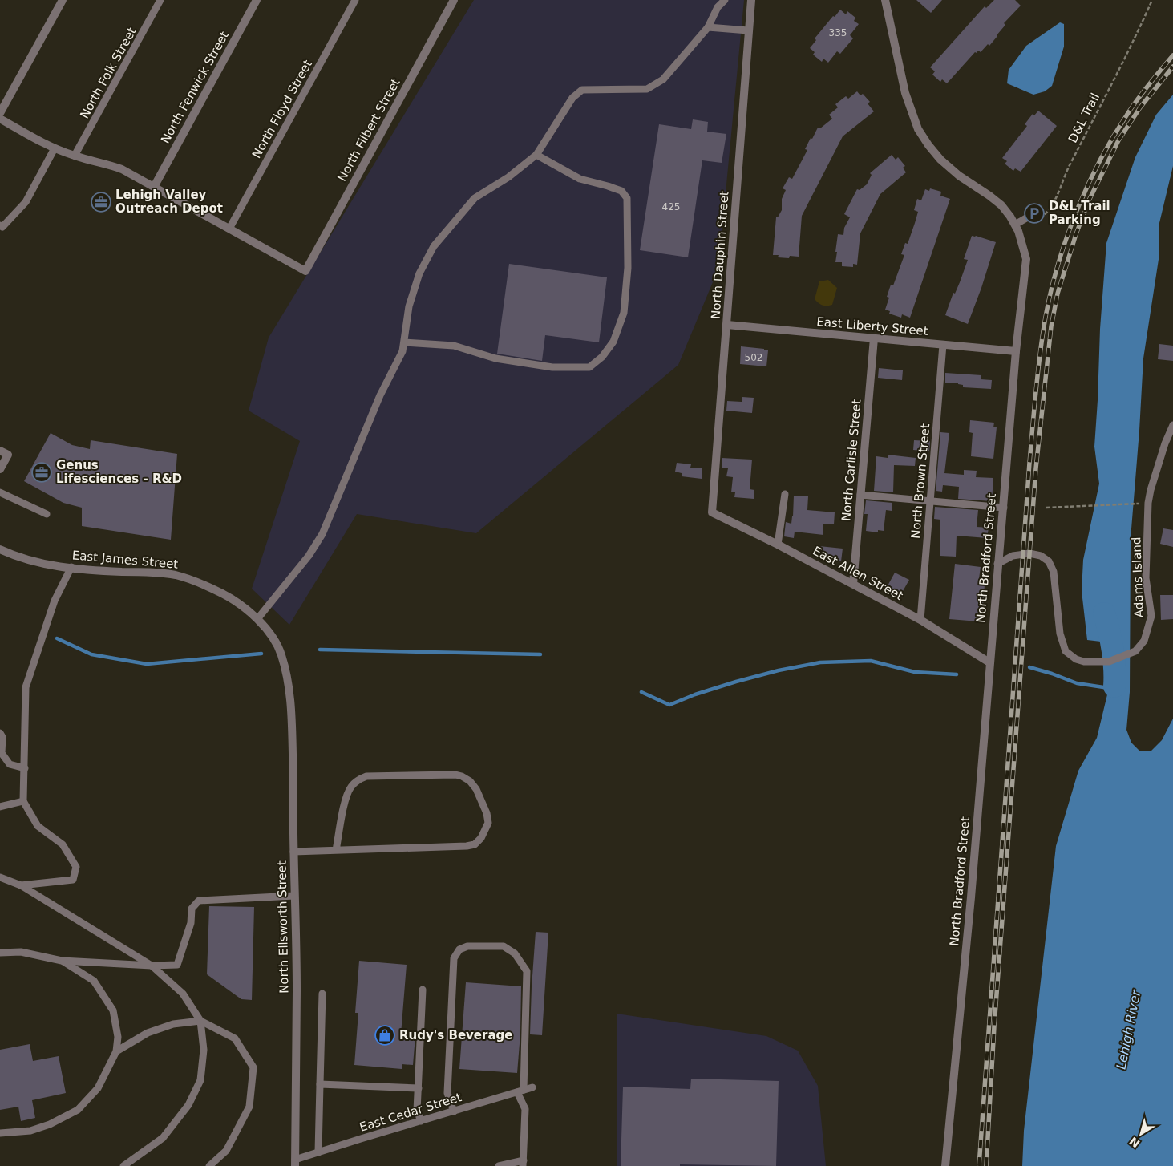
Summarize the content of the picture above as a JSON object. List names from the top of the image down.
{
  "streets": {
    "street": [
      "North Fenwick Street",
      "North Filbert Street",
      "North Dauphin Street",
      "East Liberty Street",
      "North Carlisle Street",
      "North Bradford Street",
      "East James Street",
      "East Allen Street",
      "North Ellsworth Street"
    ],
    "lane": [
      "North Folk Street",
      "North Floyd Street",
      "North Brown Street",
      "Adams Island",
      "East Cedar Street"
    ],
    "path": ["D&L Trail"]
  },
  "crossings": [
    ["North Floyd Street", "North Filbert Street"],
    ["North Dauphin Street", "East Liberty Street"],
    ["North Dauphin Street", "East Allen Street"],
    ["East Liberty Street", "North Carlisle Street"],
    ["East Liberty Street", "North Brown Street"],
    ["East Liberty Street", "North Bradford Street"],
    ["North Carlisle Street", "East Allen Street"],
    ["North Brown Street", "East Allen Street"],
    ["North Bradford Street", "East Allen Street"],
    ["North Bradford Street", "Adams Island"],
    ["East James Street", "North Ellsworth Street"],
    ["North Ellsworth Street", "East Cedar Street"]
  ],
  "water": ["Lehigh River"],
  "places": {
    "office": ["Lehigh Valley Outreach Depot", "Genus Lifesciences - R&D"],
    "parking": ["D&L Trail Parking"],
    "shop": ["Rudy's Beverage"]
  },
  "house_numbers": ["335", "425", "502"],
  "north": "bottom left"
}
